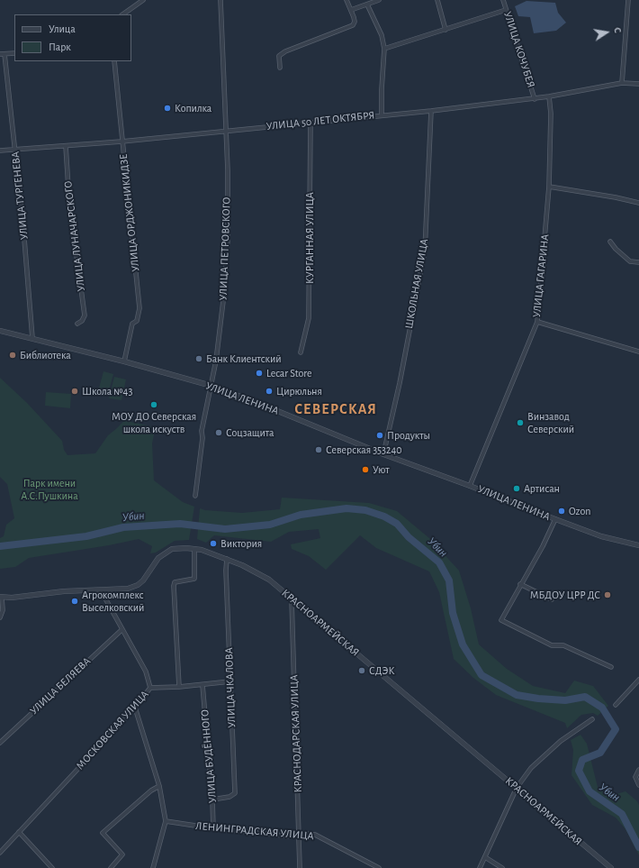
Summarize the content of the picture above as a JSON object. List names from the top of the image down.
{
  "streets": {
    "street": [
      "УЛИЦА КОЧУБЕЯ",
      "УЛИЦА 50 ЛЕТ ОКТЯБРЯ",
      "УЛИЦА ТУРГЕНЕВА",
      "УЛИЦА ОРДЖОНИКИДЗЕ",
      "УЛИЦА ЛУНАЧАРСКОГО",
      "КУРГАННАЯ УЛИЦА",
      "УЛИЦА ПЕТРОВСКОГО",
      "УЛИЦА ГАГАРИНА",
      "ШКОЛЬНАЯ УЛИЦА",
      "УЛИЦА ЛЕНИНА",
      "КРАСНОАРМЕЙСКАЯ",
      "УЛИЦА БЕЛЯЕВА",
      "УЛИЦА ЧКАЛОВА",
      "МОСКОВСКАЯ УЛИЦА",
      "КРАСНОДАРСКАЯ УЛИЦА",
      "УЛИЦА БУДЁННОГО",
      "ЛЕНИНГРАДСКАЯ УЛИЦА"
    ]
  },
  "crossings": [
    ["УЛИЦА КОЧУБЕЯ", "УЛИЦА 50 ЛЕТ ОКТЯБРЯ"],
    ["УЛИЦА 50 ЛЕТ ОКТЯБРЯ", "УЛИЦА ТУРГЕНЕВА"],
    ["УЛИЦА 50 ЛЕТ ОКТЯБРЯ", "УЛИЦА ОРДЖОНИКИДЗЕ"],
    ["УЛИЦА 50 ЛЕТ ОКТЯБРЯ", "УЛИЦА ЛУНАЧАРСКОГО"],
    ["УЛИЦА 50 ЛЕТ ОКТЯБРЯ", "КУРГАННАЯ УЛИЦА"],
    ["УЛИЦА 50 ЛЕТ ОКТЯБРЯ", "УЛИЦА ПЕТРОВСКОГО"],
    ["УЛИЦА 50 ЛЕТ ОКТЯБРЯ", "УЛИЦА ГАГАРИНА"],
    ["УЛИЦА 50 ЛЕТ ОКТЯБРЯ", "ШКОЛЬНАЯ УЛИЦА"],
    ["УЛИЦА ТУРГЕНЕВА", "УЛИЦА ЛЕНИНА"],
    ["УЛИЦА ОРДЖОНИКИДЗЕ", "УЛИЦА ЛЕНИНА"],
    ["УЛИЦА ПЕТРОВСКОГО", "УЛИЦА ЛЕНИНА"],
    ["УЛИЦА ГАГАРИНА", "УЛИЦА ЛЕНИНА"],
    ["ШКОЛЬНАЯ УЛИЦА", "УЛИЦА ЛЕНИНА"],
    ["КРАСНОАРМЕЙСКАЯ", "УЛИЦА ЧКАЛОВА"],
    ["КРАСНОАРМЕЙСКАЯ", "МОСКОВСКАЯ УЛИЦА"],
    ["КРАСНОАРМЕЙСКАЯ", "КРАСНОДАРСКАЯ УЛИЦА"],
    ["УЛИЦА БЕЛЯЕВА", "МОСКОВСКАЯ УЛИЦА"],
    ["УЛИЦА ЧКАЛОВА", "УЛИЦА БУДЁННОГО"],
    ["КРАСНОДАРСКАЯ УЛИЦА", "ЛЕНИНГРАДСКАЯ УЛИЦА"],
    ["УЛИЦА БУДЁННОГО", "ЛЕНИНГРАДСКАЯ УЛИЦА"]
  ],
  "districts": ["СЕВЕРСКАЯ"],
  "water": ["Убин"],
  "parks": ["Парк имени А.С.Пушкина"],
  "places": [
    "Копилка",
    "Библиотека",
    "Банк Клиентский",
    "Lecar Store",
    "Школа №43",
    "Цирюльня",
    "МОУ ДО Северская школа искуств",
    "Винзавод Северский",
    "Соцзащита",
    "Продукты",
    "Северская 353240",
    "Уют",
    "Артисан",
    "Ozon",
    "Виктория",
    "МБДОУ ЦРР ДС",
    "Агрокомплекс Выселковский",
    "СДЭК"
  ],
  "legend": ["Улица", "Парк"],
  "north": "right"
}
